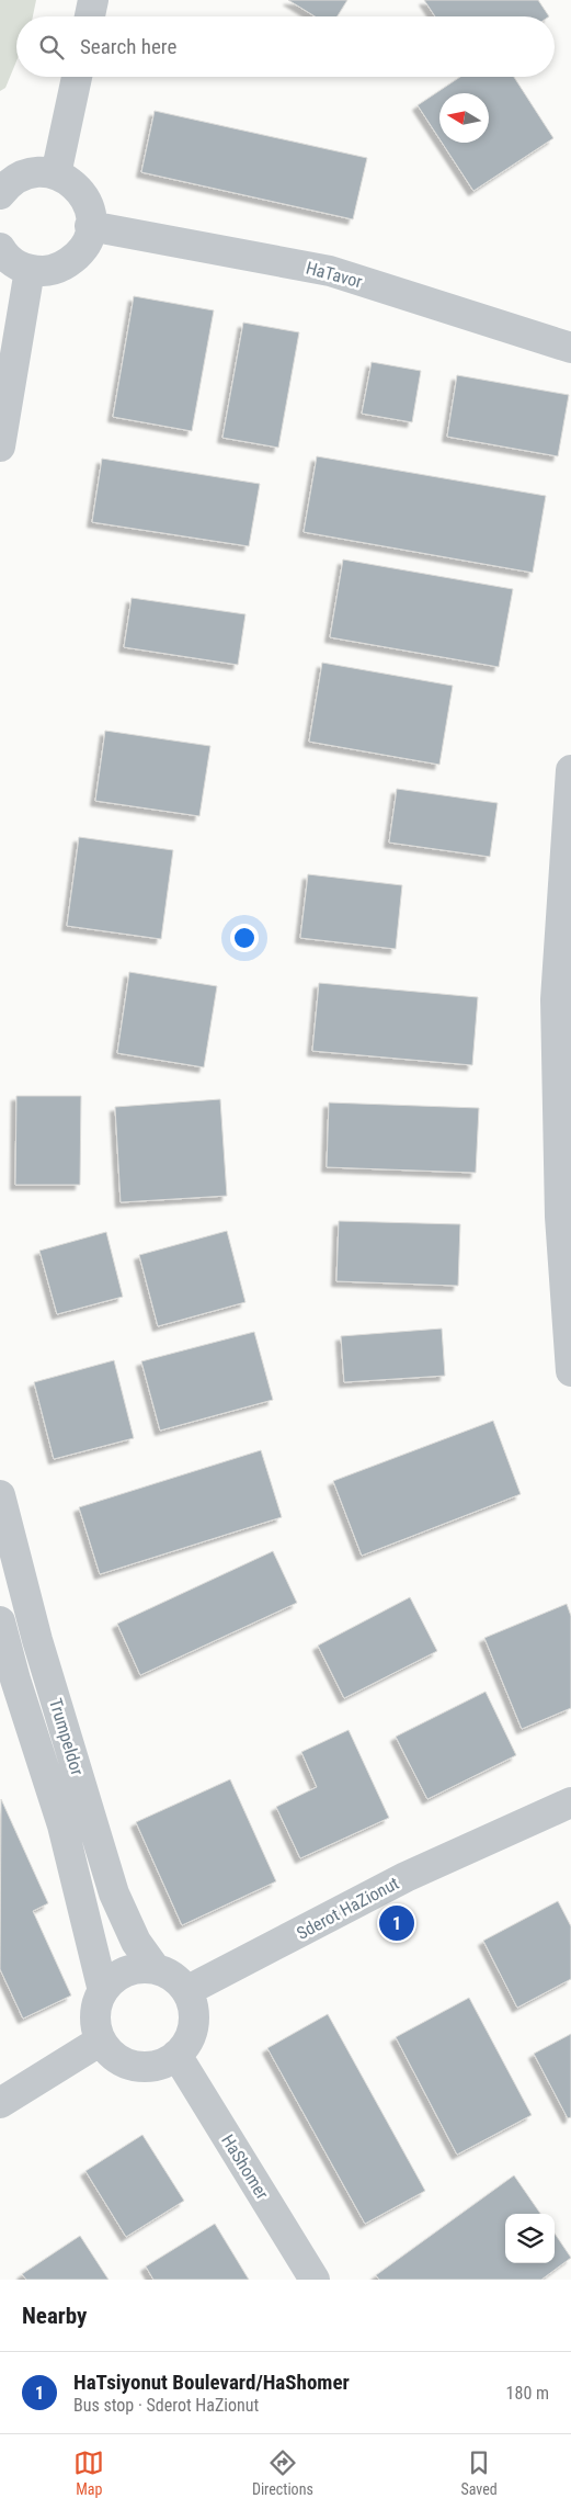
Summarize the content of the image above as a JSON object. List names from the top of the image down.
{
  "streets": {
    "street": [
      "HaTavor",
      "Trumpeldor",
      "Sderot HaZionut",
      "HaShomer"
    ]
  },
  "crossings": [
    ["Trumpeldor", "Sderot HaZionut"],
    ["Trumpeldor", "HaShomer"],
    ["Sderot HaZionut", "HaShomer"]
  ],
  "north": "left",
  "page": {
    "search": "Search here",
    "pins": "1",
    "heading": "Nearby",
    "list": [
      {
        "mark": "1",
        "name": "HaTsiyonut Boulevard/HaShomer",
        "note": "Bus stop · Sderot HaZionut",
        "value": "180 m"
      }
    ],
    "nav": ["Map", "Directions", "Saved"]
  }
}
